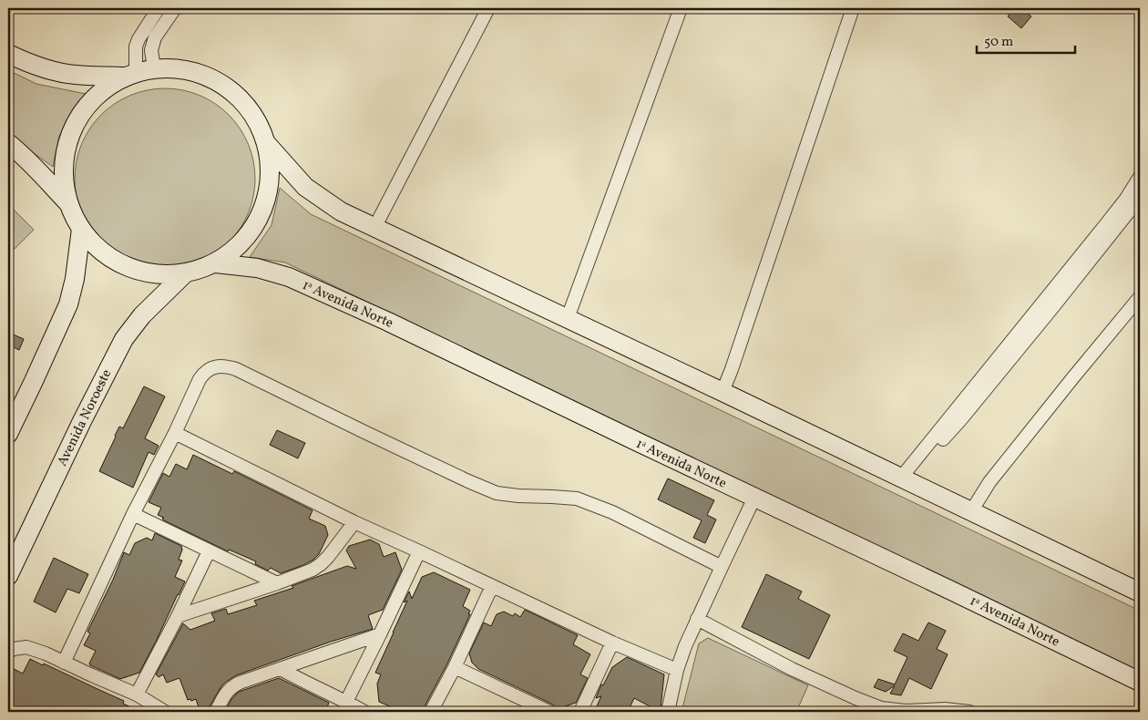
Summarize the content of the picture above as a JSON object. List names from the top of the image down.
{
  "streets": {
    "main road": ["1ᵃ Avenida Norte", "Avenida Noroeste"]
  },
  "scale_bar": "50 m"
}
